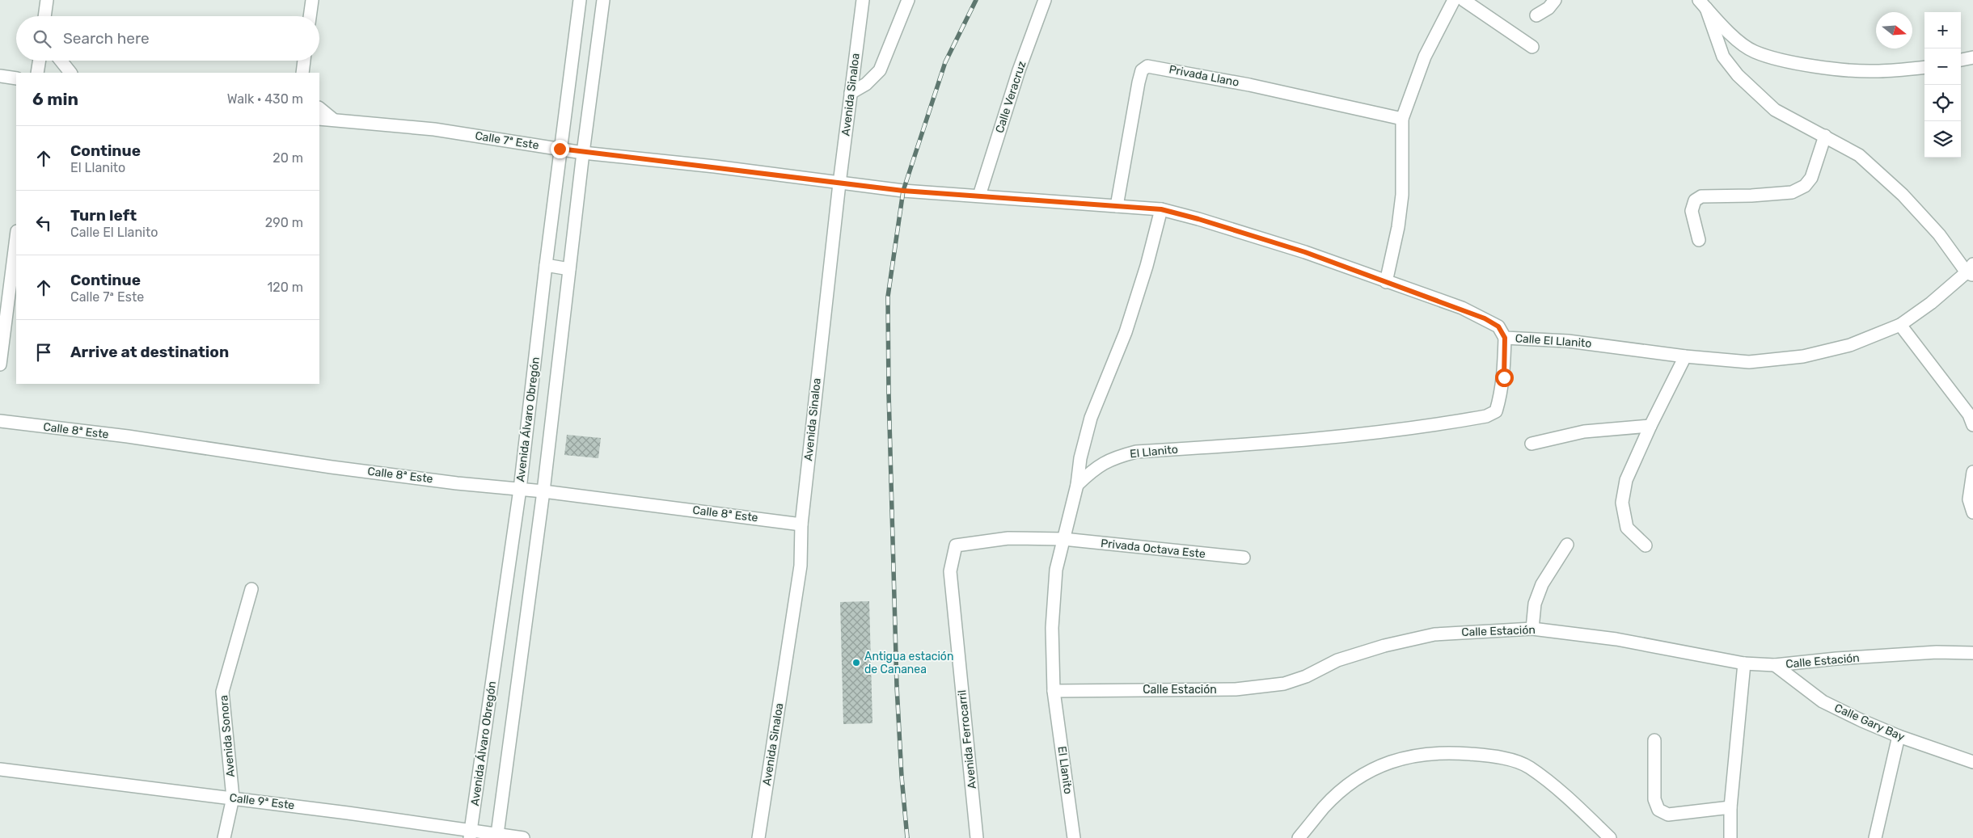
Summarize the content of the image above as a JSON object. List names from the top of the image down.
{
  "streets": {
    "street": [
      "Privada Llano",
      "Avenida Sinaloa",
      "Calle Veracruz",
      "Calle 7ª Este",
      "Calle El Llanito",
      "Avenida Álvaro Obregón",
      "Calle 8ª Este",
      "El Llanito",
      "Privada Octava Este",
      "Calle Estación",
      "Calle Gary Bay",
      "Avenida Sonora",
      "Avenida Ferrocarril",
      "Calle 9ª Este"
    ]
  },
  "crossings": [
    ["Privada Llano", "Calle El Llanito"],
    ["Avenida Sinaloa", "Calle 7ª Este"],
    ["Avenida Sinaloa", "Calle El Llanito"],
    ["Avenida Sinaloa", "Calle 8ª Este"],
    ["Calle Veracruz", "Calle El Llanito"],
    ["Calle 7ª Este", "Calle El Llanito"],
    ["Calle 7ª Este", "Avenida Álvaro Obregón"],
    ["Calle El Llanito", "El Llanito"],
    ["Avenida Álvaro Obregón", "Calle 8ª Este"],
    ["Avenida Álvaro Obregón", "Calle 9ª Este"],
    ["El Llanito", "Privada Octava Este"],
    ["El Llanito", "Calle Estación"],
    ["Privada Octava Este", "Avenida Ferrocarril"],
    ["Calle Estación", "Calle Gary Bay"],
    ["Avenida Sonora", "Calle 9ª Este"]
  ],
  "places": ["Antigua estación de Cananea"],
  "north": "right",
  "page": {
    "map_buttons": ["+", "−"],
    "search": "Search here",
    "heading": ["6 min", "Walk · 430 m"],
    "list": [
      ["Continue", "El Llanito", "20 m"],
      ["Turn left", "Calle El Llanito", "290 m"],
      ["Continue", "Calle 7ª Este", "120 m"],
      "Arrive at destination"
    ]
  }
}
